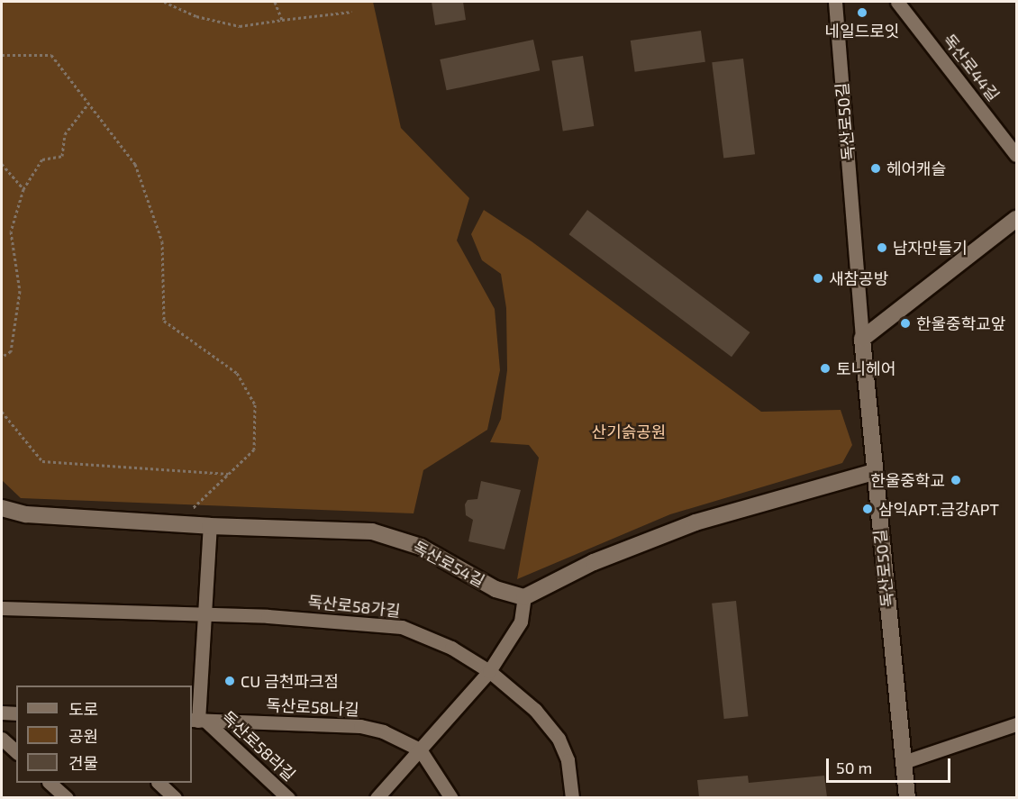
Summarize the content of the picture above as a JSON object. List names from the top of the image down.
{
  "streets": {
    "street": [
      "독산로44길",
      "독산로50길",
      "독산로54길",
      "독산로58가길",
      "독산로58나길",
      "독산로58라길"
    ]
  },
  "crossings": [
    ["독산로58나길", "독산로58라길"]
  ],
  "parks": ["산기슭공원"],
  "places": [
    "네일드로잇",
    "헤어캐슬",
    "남자만들기",
    "새참공방",
    "한울중학교앞",
    "토니헤어",
    "한울중학교",
    "삼익APT.금강APT",
    "CU 금천파크점"
  ],
  "legend": ["도로", "공원", "건물"],
  "scale_bar": "50 m"
}
